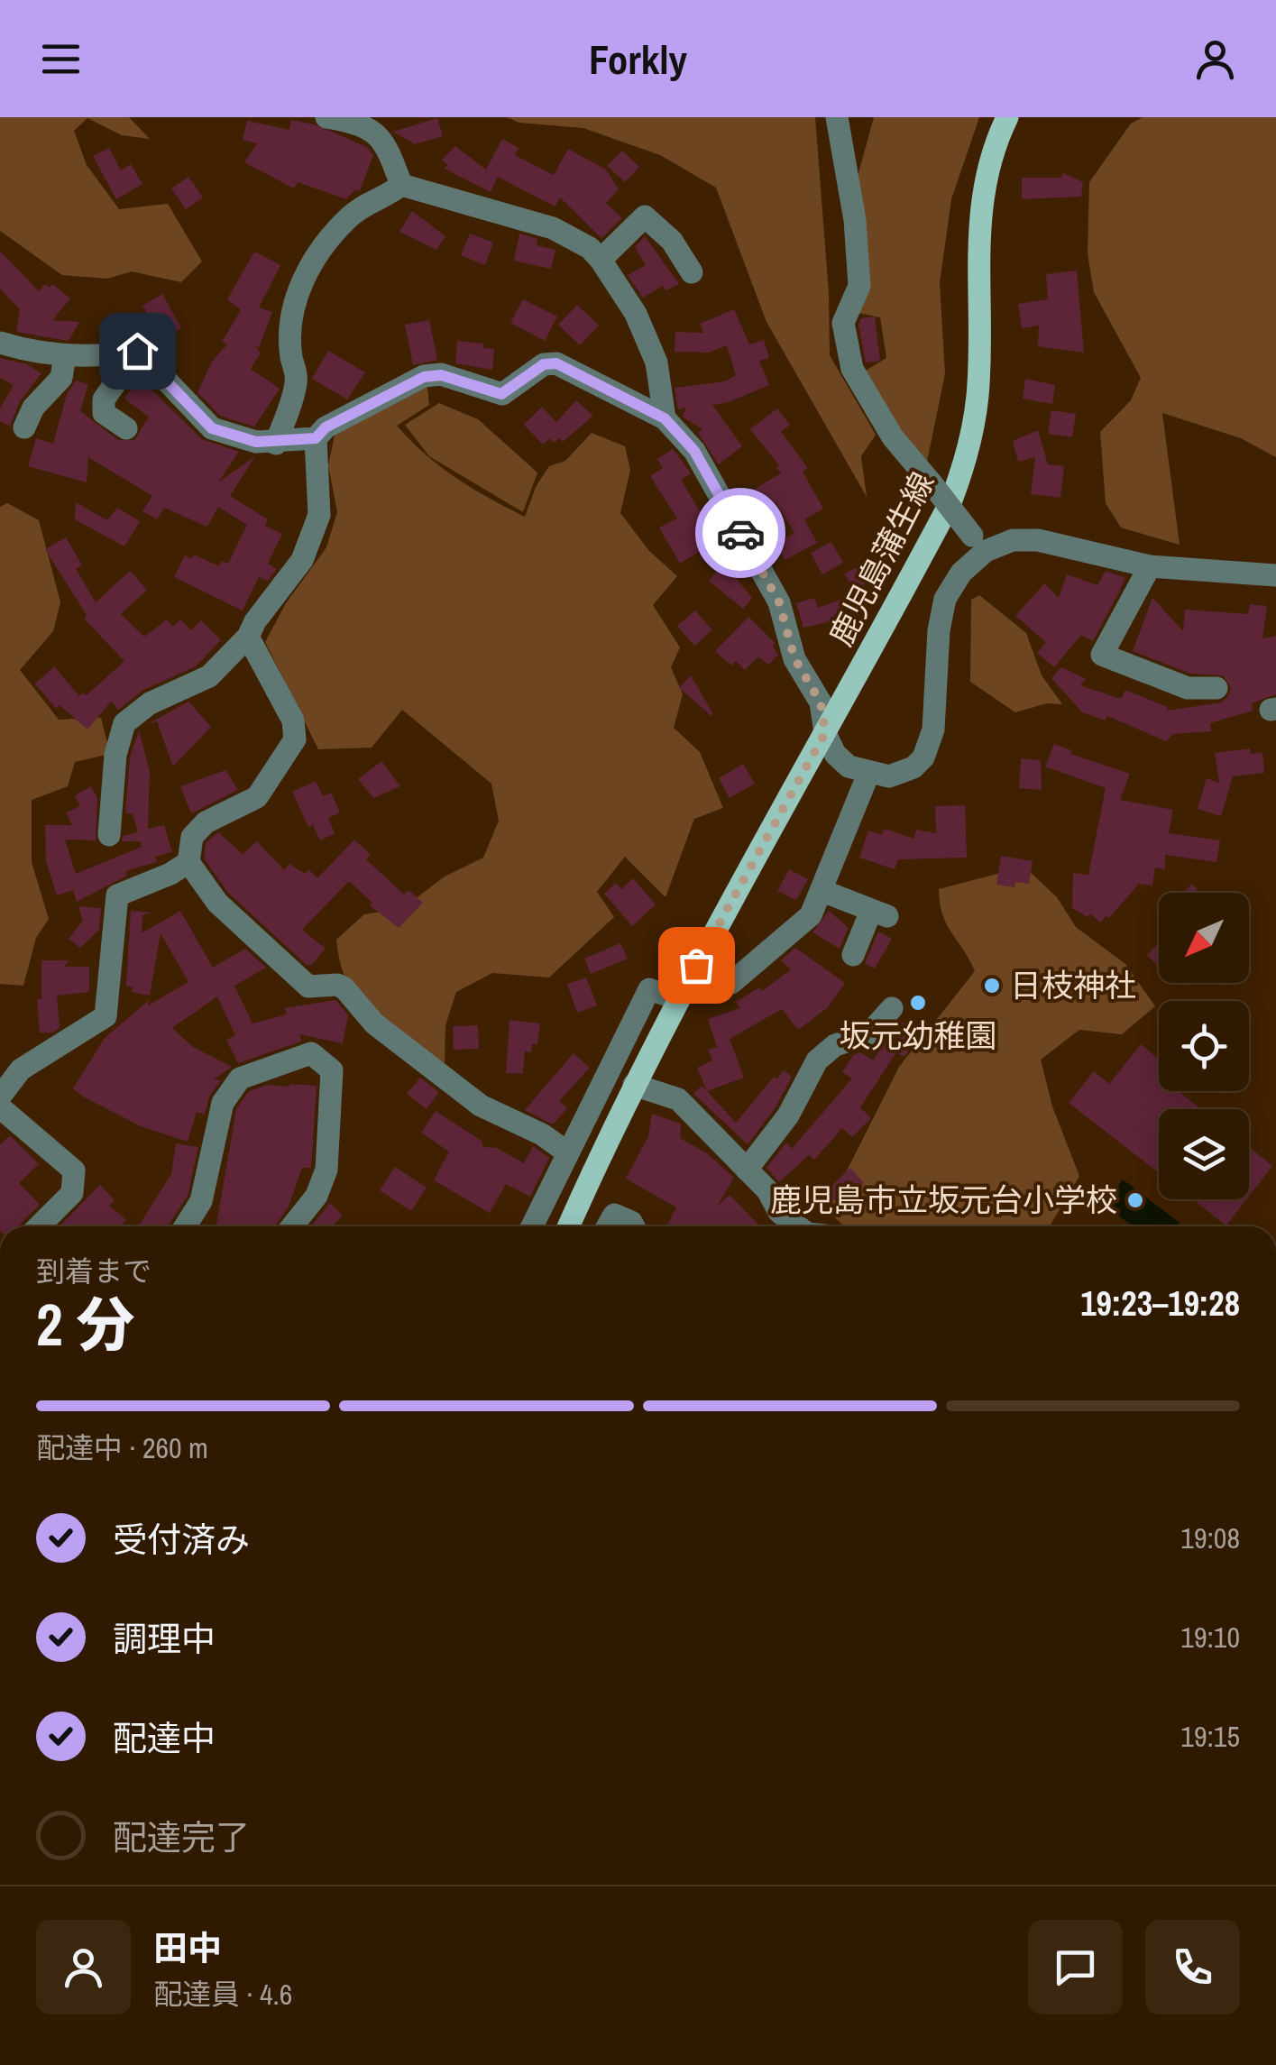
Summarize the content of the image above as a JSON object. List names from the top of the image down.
{
  "streets": {
    "main road": ["鹿児島蒲生線"]
  },
  "places": ["日枝神社", "坂元幼稚園", "鹿児島市立坂元台小学校"],
  "north": "bottom left",
  "page": {
    "header": "Forkly",
    "heading": ["2 分", "到着まで", "19:23–19:28"],
    "panel": ["田中", "配達員 · 4.6"],
    "bar": "配達中 · 260 m",
    "list": [
      ["受付済み", "19:08"],
      ["調理中", "19:10"],
      ["配達中", "19:15"],
      "配達完了"
    ]
  }
}
